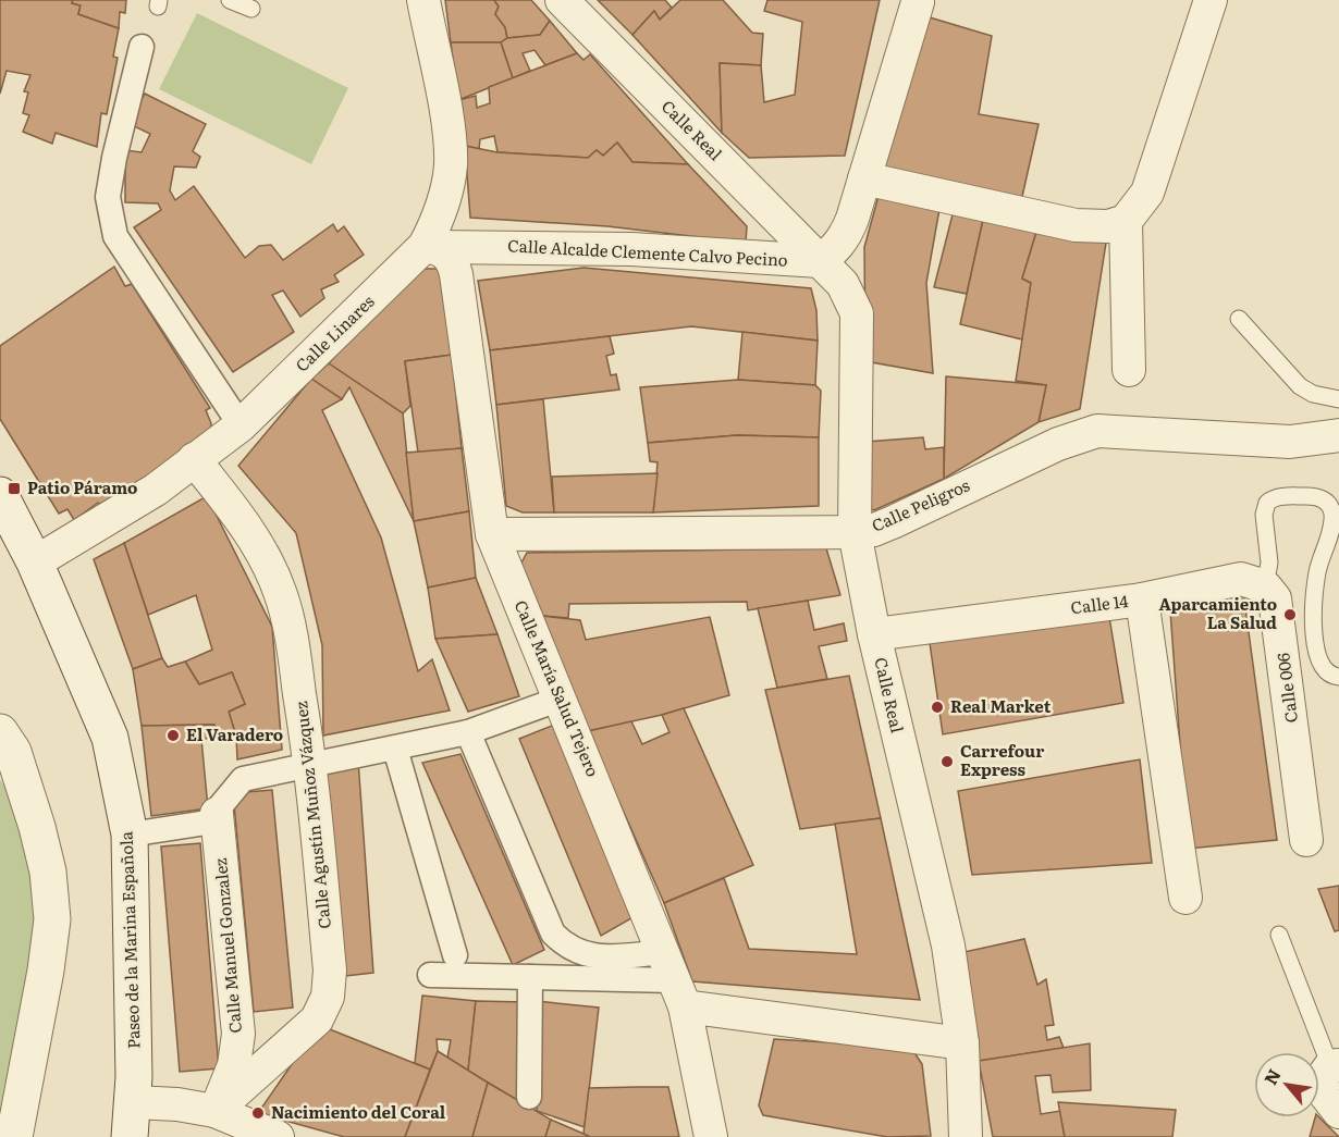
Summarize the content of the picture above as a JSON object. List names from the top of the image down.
{
  "streets": {
    "main road": ["Paseo de la Marina Española"],
    "street": [
      "Calle Real",
      "Calle Alcalde Clemente Calvo Pecino",
      "Calle Linares",
      "Calle Peligros",
      "Calle 14",
      "Calle 006",
      "Calle María Salud Tejero",
      "Calle Agustín Muñoz Vázquez",
      "Calle Manuel Gonzalez"
    ]
  },
  "crossings": [
    ["Calle Real", "Calle Alcalde Clemente Calvo Pecino"],
    ["Calle Real", "Calle Peligros"],
    ["Calle Real", "Calle 14"],
    ["Calle Alcalde Clemente Calvo Pecino", "Calle Linares"],
    ["Calle Alcalde Clemente Calvo Pecino", "Calle María Salud Tejero"],
    ["Calle Linares", "Calle María Salud Tejero"],
    ["Calle Linares", "Calle Agustín Muñoz Vázquez"],
    ["Calle Linares", "Paseo de la Marina Española"],
    ["Calle Peligros", "Calle María Salud Tejero"],
    ["Calle Agustín Muñoz Vázquez", "Calle Manuel Gonzalez"]
  ],
  "places": {
    "transit": ["Patio Páramo"],
    "other": [
      "Aparcamiento La Salud",
      "Real Market",
      "El Varadero",
      "Carrefour Express",
      "Nacimiento del Coral"
    ]
  },
  "north": "top left"
}
